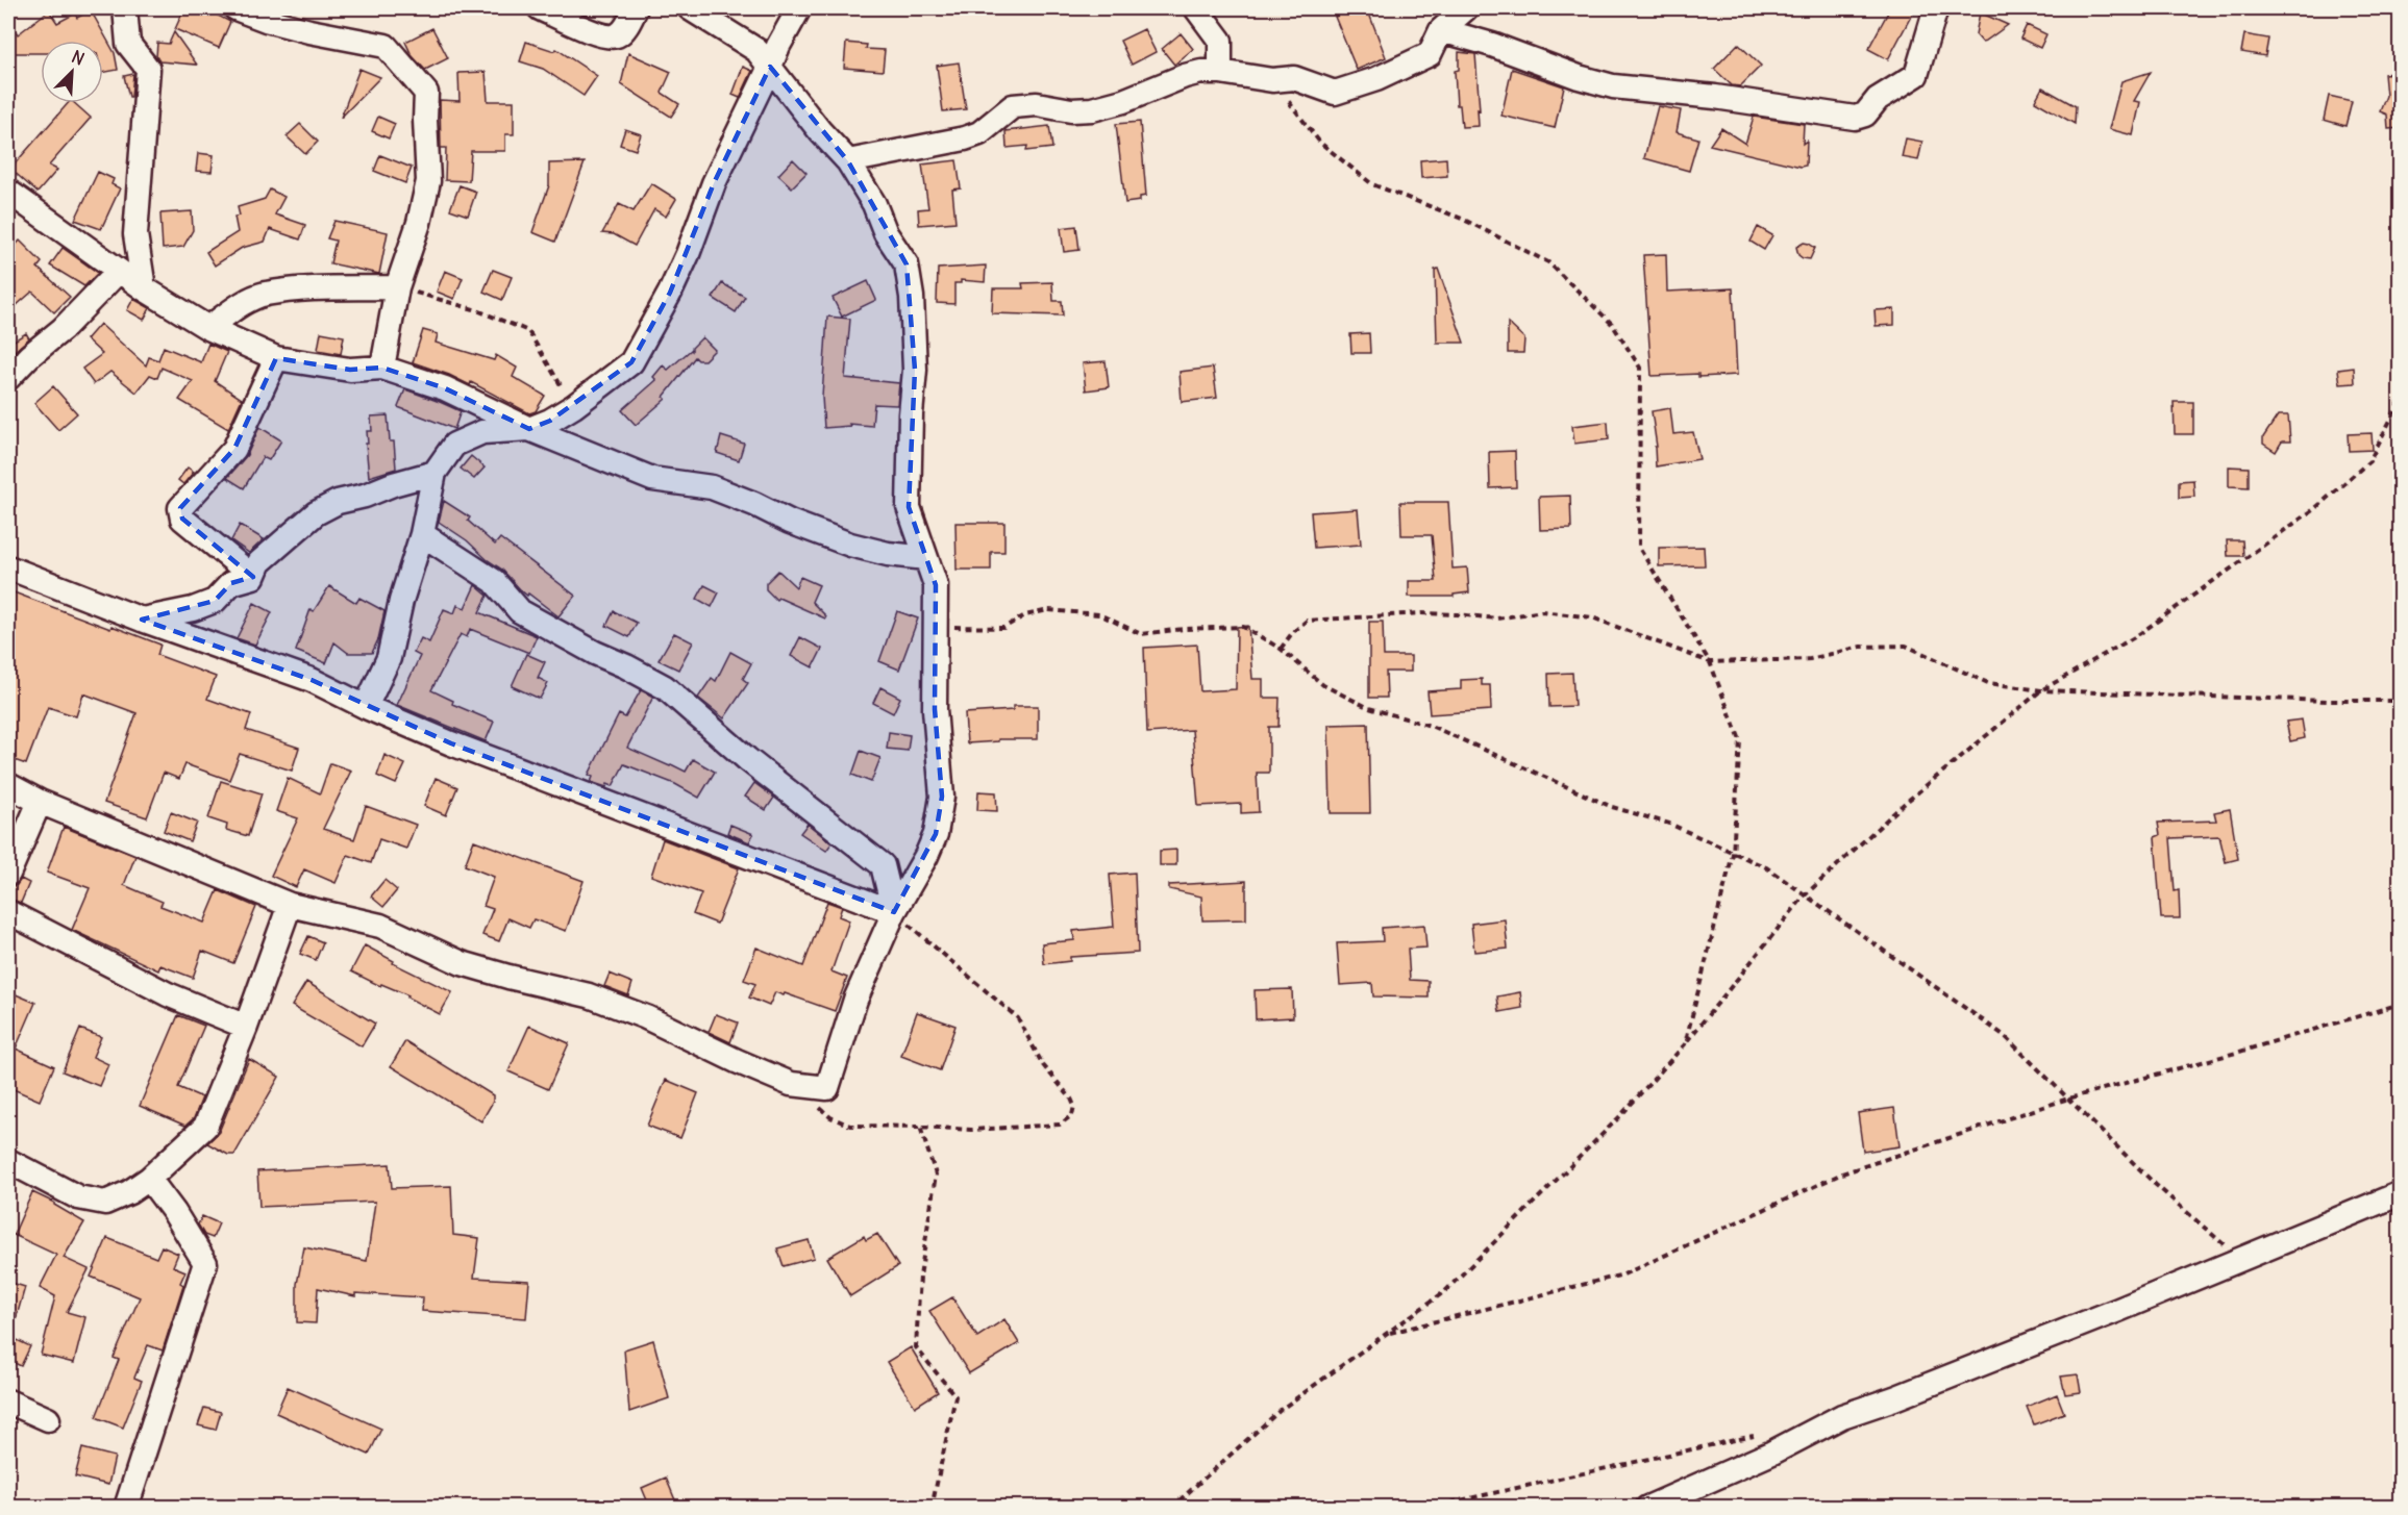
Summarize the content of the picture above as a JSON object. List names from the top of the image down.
{
  "north": "top right"
}
